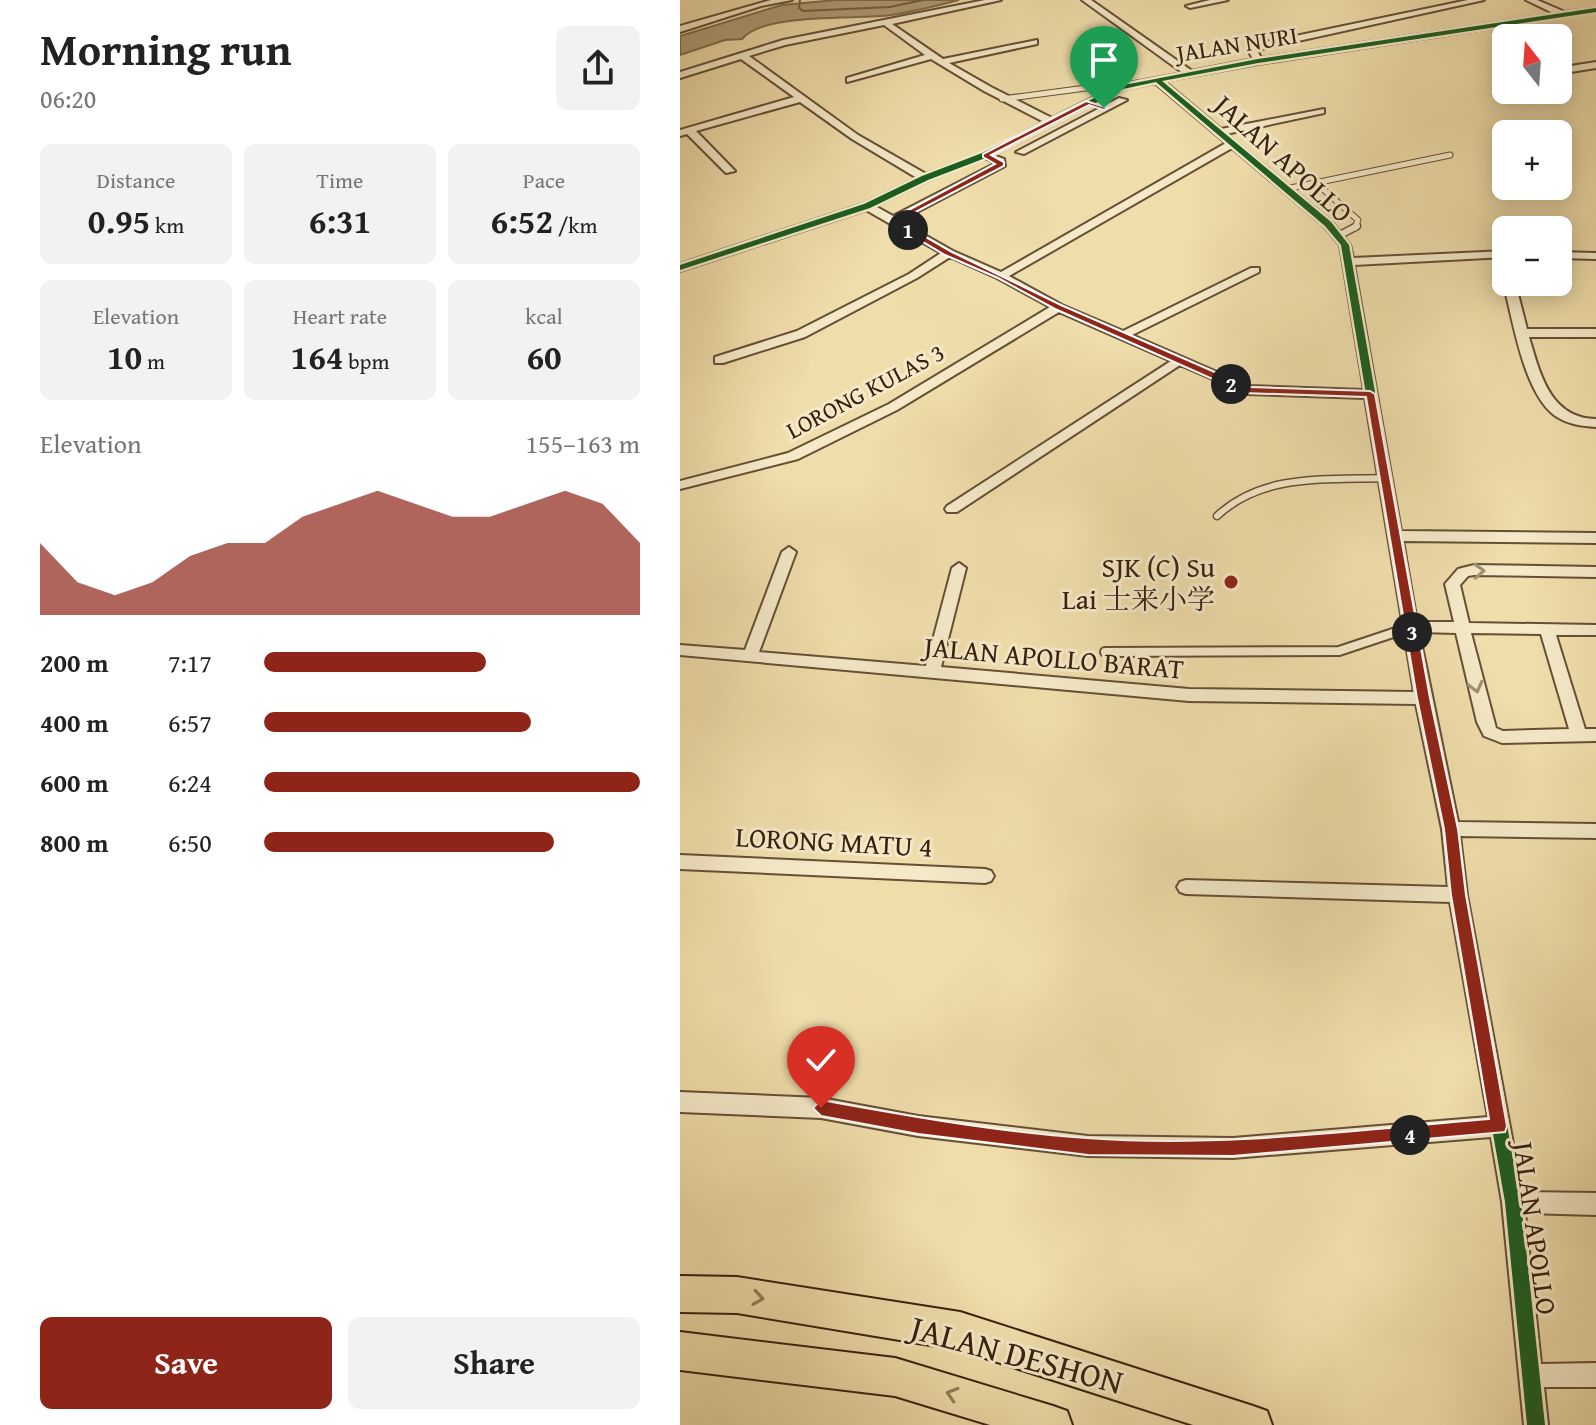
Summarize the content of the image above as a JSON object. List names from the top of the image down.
{
  "streets": {
    "main road": ["JALAN DESHON"],
    "street": [
      "JALAN NURI",
      "JALAN APOLLO",
      "LORONG KULAS 3",
      "JALAN APOLLO BARAT",
      "LORONG MATU 4"
    ]
  },
  "crossings": [
    ["JALAN NURI", "JALAN APOLLO"],
    ["JALAN APOLLO", "JALAN APOLLO BARAT"]
  ],
  "places": ["SJK (C) Su Lai 士来小学"],
  "north": "top",
  "page": {
    "heading": ["Morning run", "06:20"],
    "map_buttons": ["+", "−"],
    "stats": [
      ["Distance", "0.95 km"],
      ["Time", "6:31"],
      ["Pace", "6:52 /km"],
      ["Elevation", "10 m"],
      ["Heart rate", "164 bpm"],
      ["kcal", "60"]
    ],
    "pins": [
      "1",
      "2",
      "3",
      "4"
    ],
    "chart": ["Elevation", "155–163 m"],
    "list": [
      {
        "name": "200 m",
        "note": "7:17"
      },
      {
        "name": "400 m",
        "note": "6:57"
      },
      {
        "name": "600 m",
        "note": "6:24"
      },
      {
        "name": "800 m",
        "note": "6:50"
      }
    ],
    "buttons": ["Save", "Share"]
  }
}
